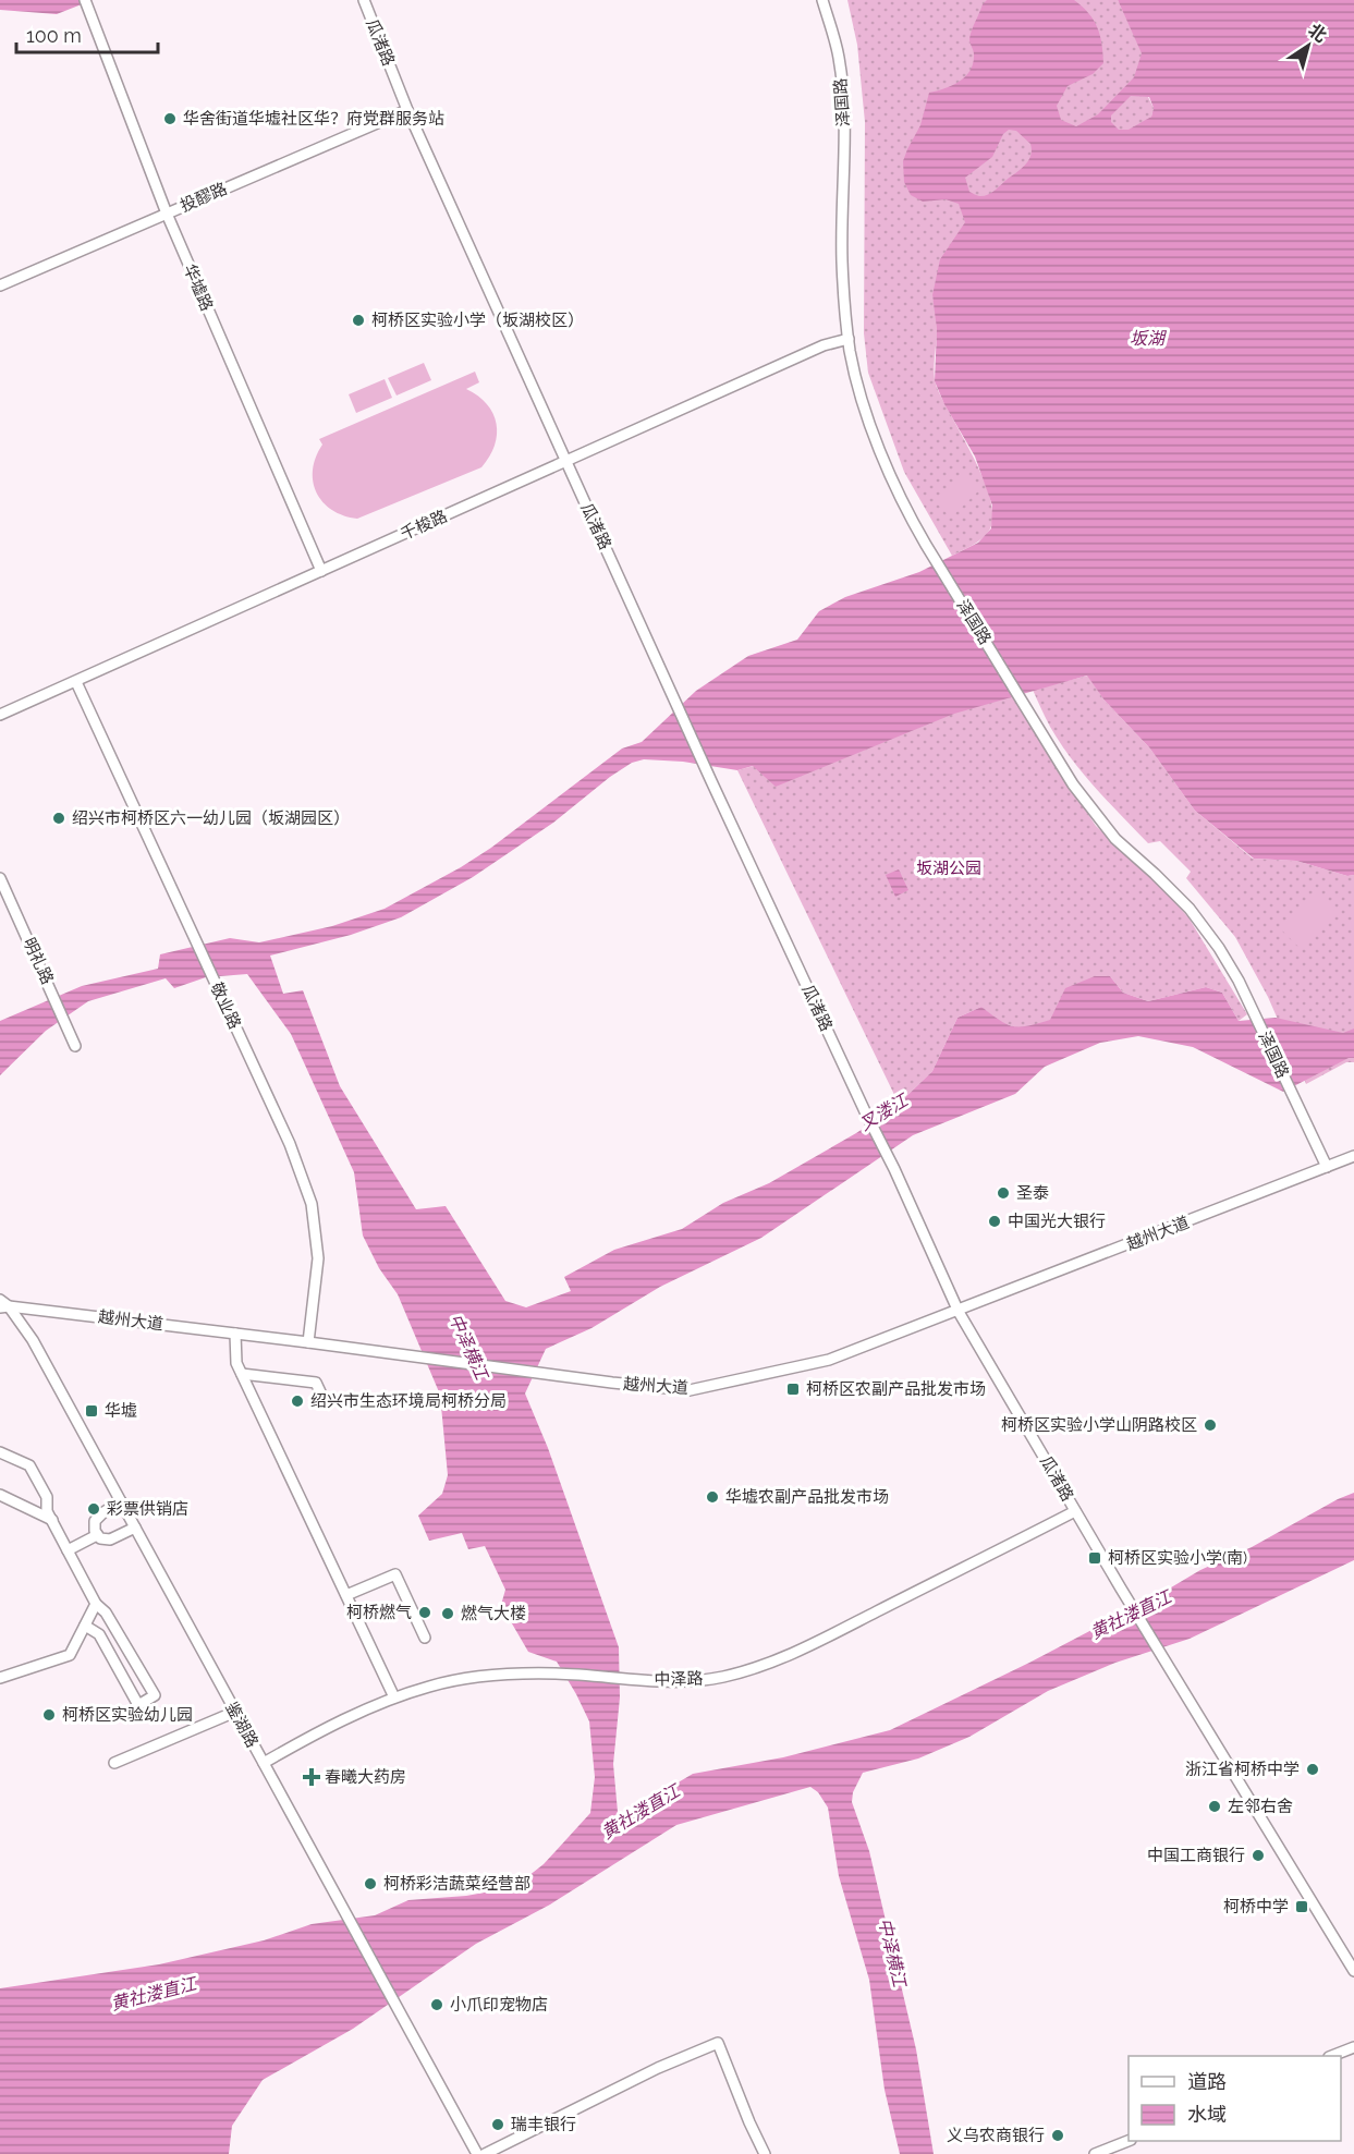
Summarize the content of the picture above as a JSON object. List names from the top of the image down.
{
  "streets": {
    "street": [
      "瓜渚路",
      "泽国路",
      "投醪路",
      "华墟路",
      "千梭路",
      "明礼路",
      "敬业路",
      "越州大道",
      "中泽路",
      "鉴湖路"
    ]
  },
  "crossings": [
    ["瓜渚路", "投醪路"],
    ["瓜渚路", "千梭路"],
    ["瓜渚路", "越州大道"],
    ["瓜渚路", "中泽路"],
    ["泽国路", "千梭路"],
    ["泽国路", "越州大道"],
    ["投醪路", "华墟路"],
    ["华墟路", "千梭路"],
    ["千梭路", "敬业路"],
    ["敬业路", "越州大道"],
    ["越州大道", "鉴湖路"],
    ["中泽路", "鉴湖路"]
  ],
  "water": [
    "坂湖",
    "叉溇江",
    "中泽横江",
    "黄社溇直江"
  ],
  "parks": ["坂湖公园"],
  "places": {
    "other": [
      "华舍街道华墟社区华？府党群服务站",
      "柯桥区实验小学（坂湖校区）",
      "绍兴市柯桥区六一幼儿园（坂湖园区）",
      "圣泰",
      "中国光大银行",
      "绍兴市生态环境局柯桥分局",
      "柯桥区实验小学山阴路校区",
      "华墟农副产品批发市场",
      "彩票供销店",
      "柯桥燃气",
      "燃气大楼",
      "柯桥区实验幼儿园",
      "浙江省柯桥中学",
      "左邻右舍",
      "中国工商银行",
      "柯桥彩洁蔬菜经营部",
      "小爪印宠物店",
      "瑞丰银行",
      "义乌农商银行"
    ],
    "transit": [
      "柯桥区农副产品批发市场",
      "华墟",
      "柯桥区实验小学(南)",
      "柯桥中学"
    ],
    "health": ["春曦大药房"]
  },
  "legend": ["道路", "水域"],
  "scale_bar": "100 m",
  "north": "top right"
}
